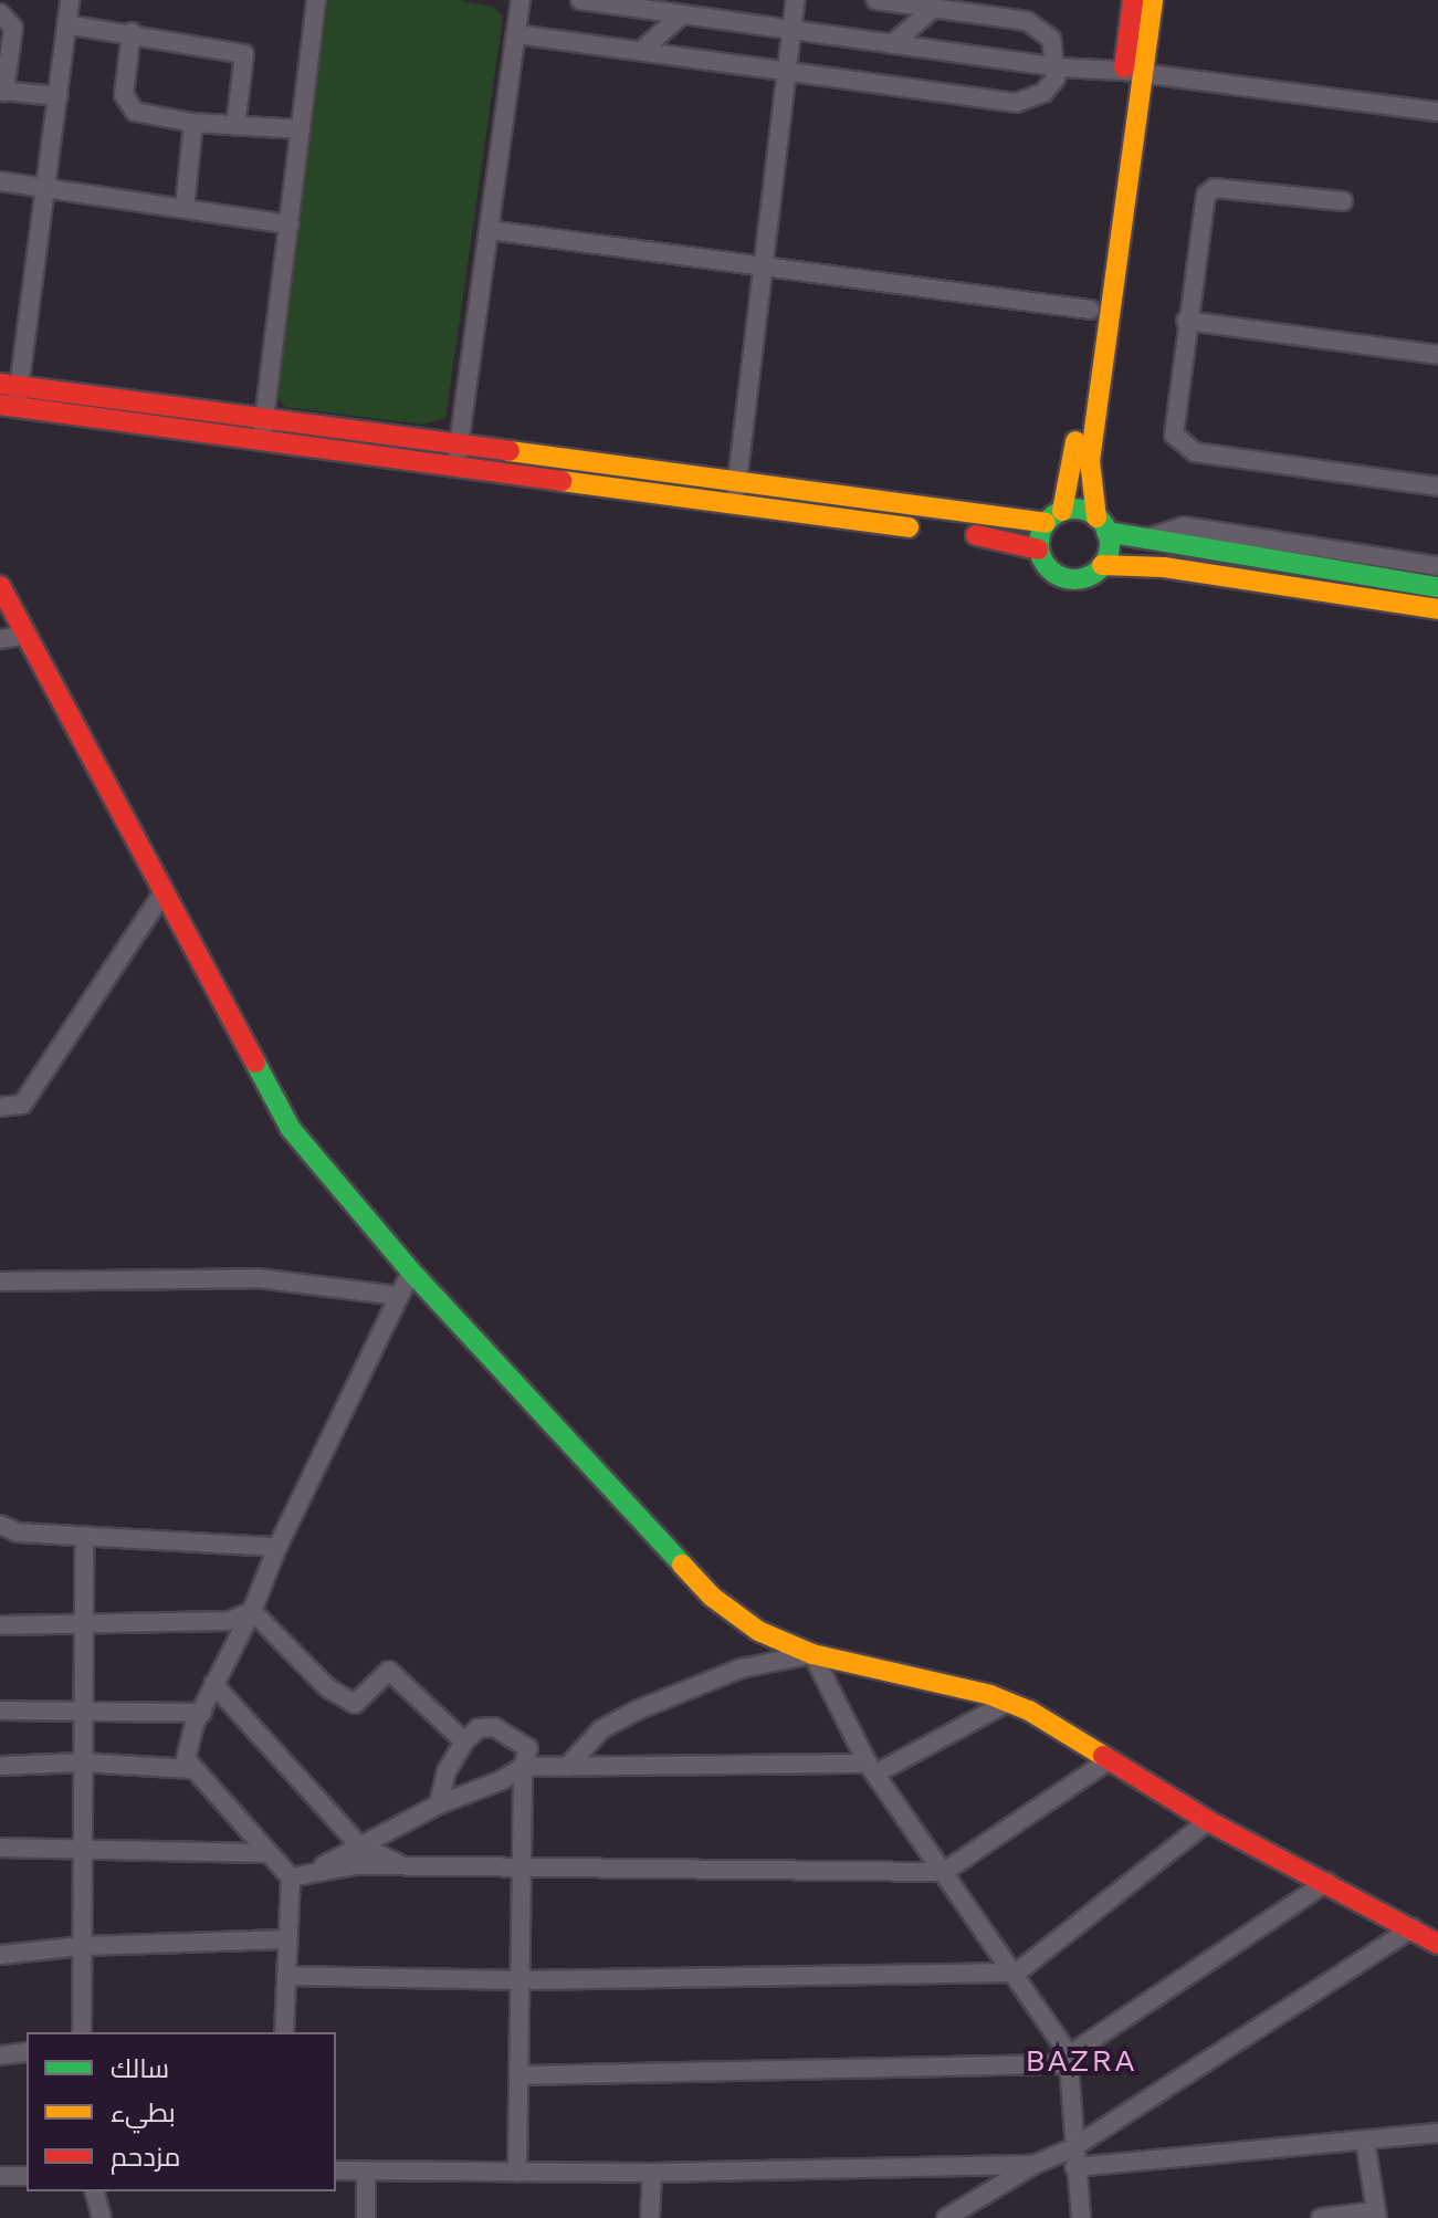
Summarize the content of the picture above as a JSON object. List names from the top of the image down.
{
  "districts": ["BAZRA"],
  "legend": ["سالك", "بطيء", "مزدحم"]
}
